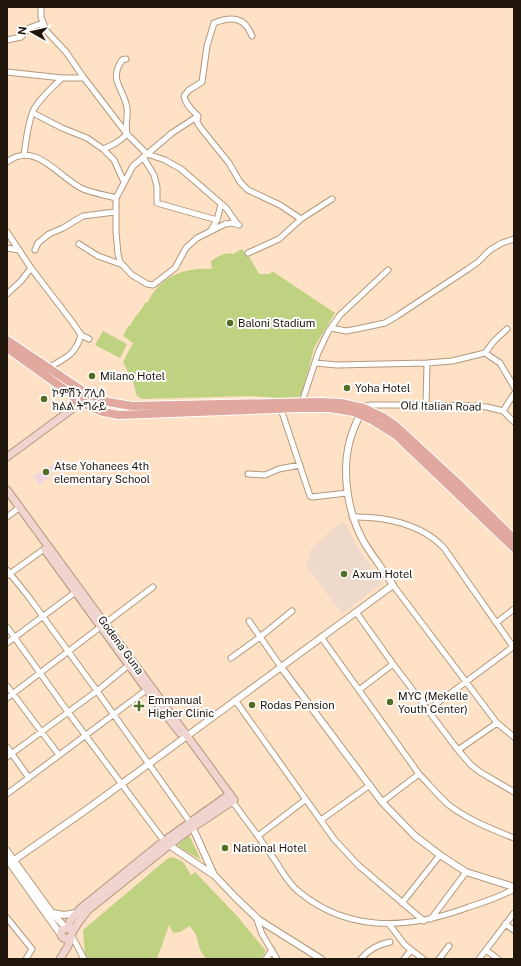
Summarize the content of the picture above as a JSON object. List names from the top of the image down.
{
  "streets": {
    "main road": ["Godena Guna"],
    "street": ["Old Italian Road"]
  },
  "places": {
    "other": [
      "Baloni Stadium",
      "Milano Hotel",
      "Yoha Hotel",
      "ኮምሽን ፖሊስ ክልል ትግራይ",
      "Atse Yohanees 4th elementary School",
      "Axum Hotel",
      "MYC (Mekelle Youth Center)",
      "Rodas Pension",
      "National Hotel"
    ],
    "health": ["Emmanual Higher Clinic"]
  },
  "north": "left"
}
